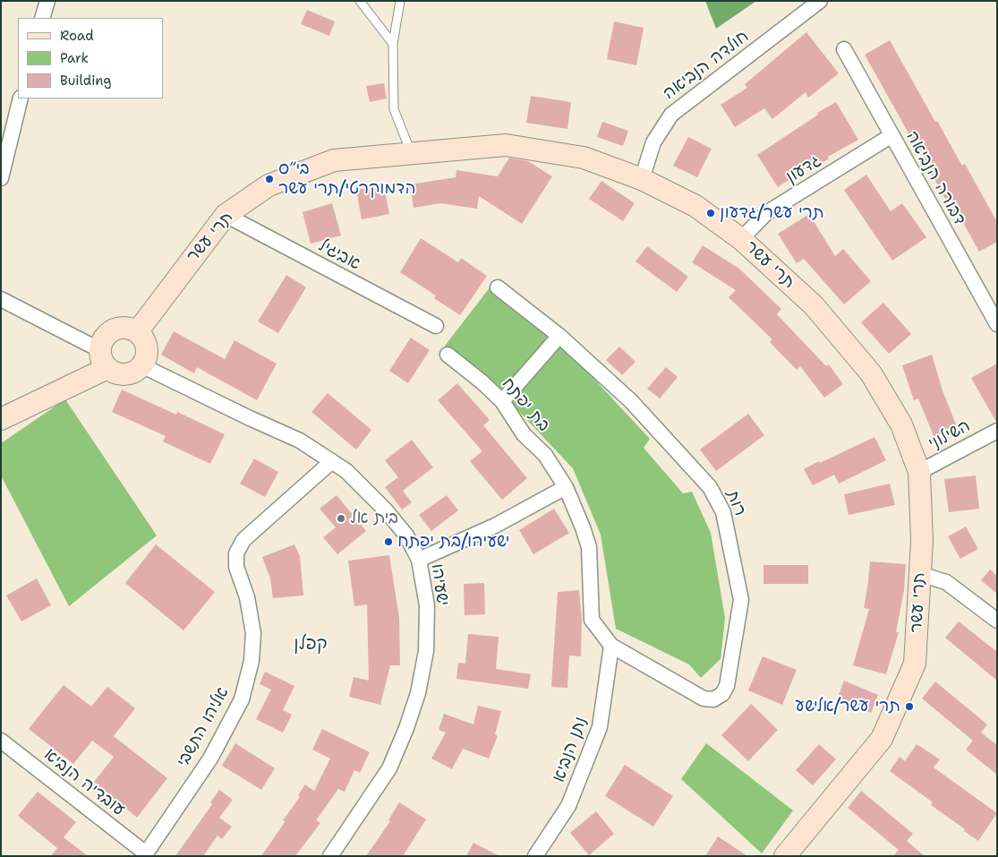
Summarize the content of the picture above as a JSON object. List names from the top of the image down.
{
  "streets": {
    "street": [
      "חולדה הנביאה",
      "גדעון",
      "דבורה הנביאה",
      "תרי עשר",
      "אביגיל",
      "בת יפתח",
      "השילוני",
      "רות",
      "ישעיהו",
      "אליהו התשבי",
      "נתן הנביא",
      "עובדיה הנביא"
    ]
  },
  "crossings": [
    ["חולדה הנביאה", "תרי עשר"],
    ["גדעון", "דבורה הנביאה"],
    ["גדעון", "תרי עשר"],
    ["תרי עשר", "אביגיל"],
    ["תרי עשר", "השילוני"],
    ["תרי עשר", "ישעיהו"],
    ["בת יפתח", "רות"],
    ["בת יפתח", "נתן הנביא"],
    ["רות", "נתן הנביא"],
    ["ישעיהו", "אליהו התשבי"],
    ["אליהו התשבי", "עובדיה הנביא"]
  ],
  "districts": ["קפלן"],
  "places": [
    "בי״ס הדמוקרטי/תרי עשר",
    "תרי עשר/גדעון",
    "בית אל",
    "ישעיהו/בת יפתח",
    "תרי עשר/אלישע"
  ],
  "legend": ["Road", "Park", "Building"]
}
